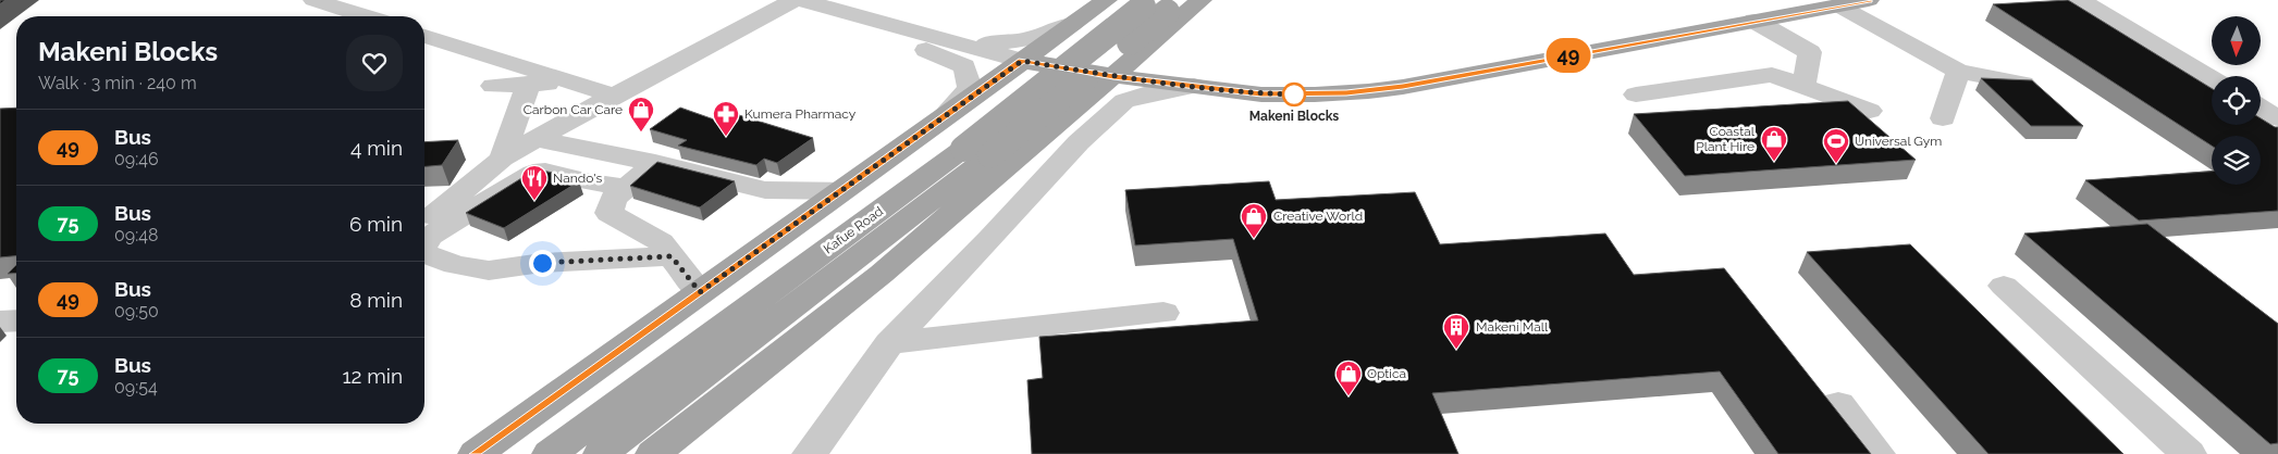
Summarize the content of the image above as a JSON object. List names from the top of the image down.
{
  "streets": {
    "main road": ["Kafue Road"]
  },
  "places": {
    "other": ["Makeni Blocks"],
    "shop": [
      "Carbon Car Care",
      "Coastal Plant Hire",
      "Creative World",
      "Optica"
    ],
    "pharmacy": ["Kumera Pharmacy"],
    "sports": ["Universal Gym"],
    "restaurant": ["Nando's"],
    "building": ["Makeni Mall"]
  },
  "lines": ["bus line 49"],
  "north": "bottom",
  "page": {
    "on_map": "49",
    "heading": ["Makeni Blocks", "Walk · 3 min · 240 m"],
    "list": [
      {
        "mark": "49",
        "name": "Bus",
        "note": "09:46",
        "value": "4 min"
      },
      {
        "mark": "75",
        "name": "Bus",
        "note": "09:48",
        "value": "6 min"
      },
      {
        "mark": "49",
        "name": "Bus",
        "note": "09:50",
        "value": "8 min"
      },
      {
        "mark": "75",
        "name": "Bus",
        "note": "09:54",
        "value": "12 min"
      }
    ]
  }
}
